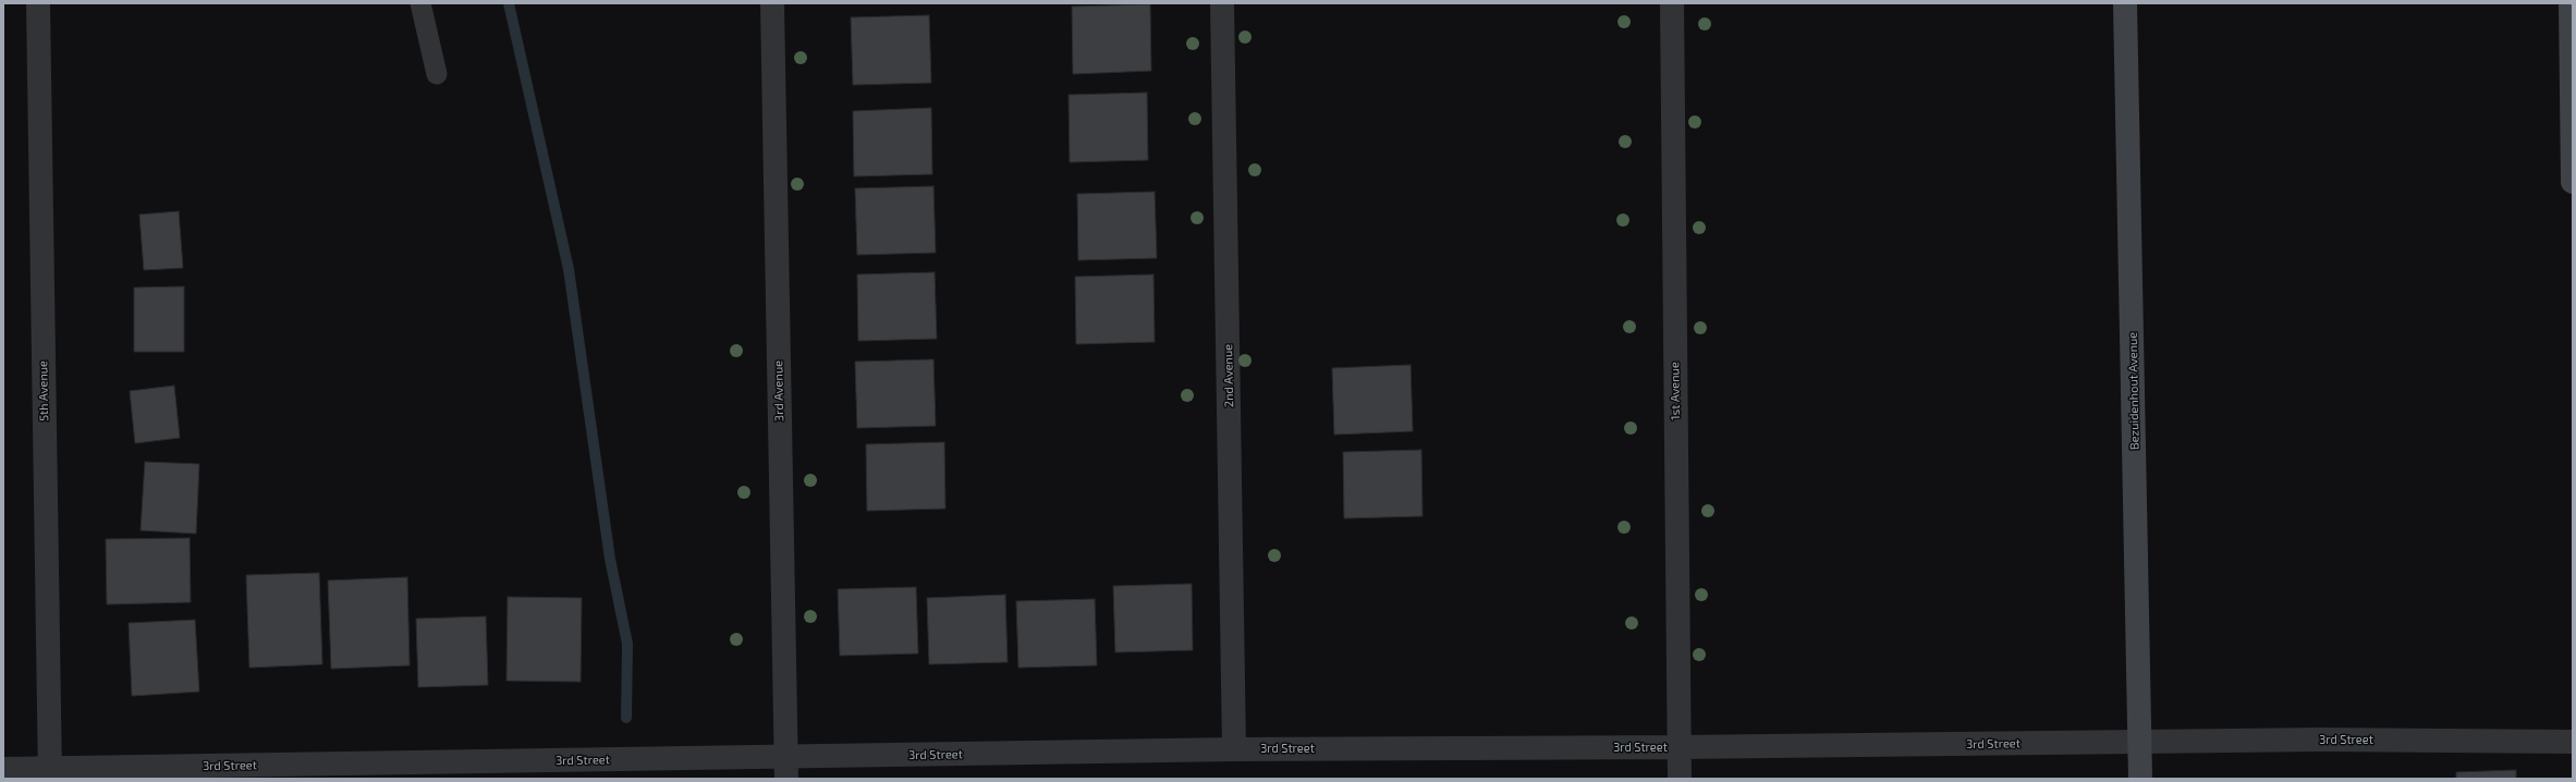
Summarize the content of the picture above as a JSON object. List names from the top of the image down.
{
  "streets": {
    "street": [
      "2nd Avenue",
      "5th Avenue",
      "3rd Avenue",
      "1st Avenue",
      "Bezuidenhout Avenue",
      "3rd Street"
    ]
  },
  "crossings": [
    ["2nd Avenue", "3rd Street"],
    ["5th Avenue", "3rd Street"],
    ["3rd Avenue", "3rd Street"],
    ["1st Avenue", "3rd Street"],
    ["Bezuidenhout Avenue", "3rd Street"]
  ]
}
